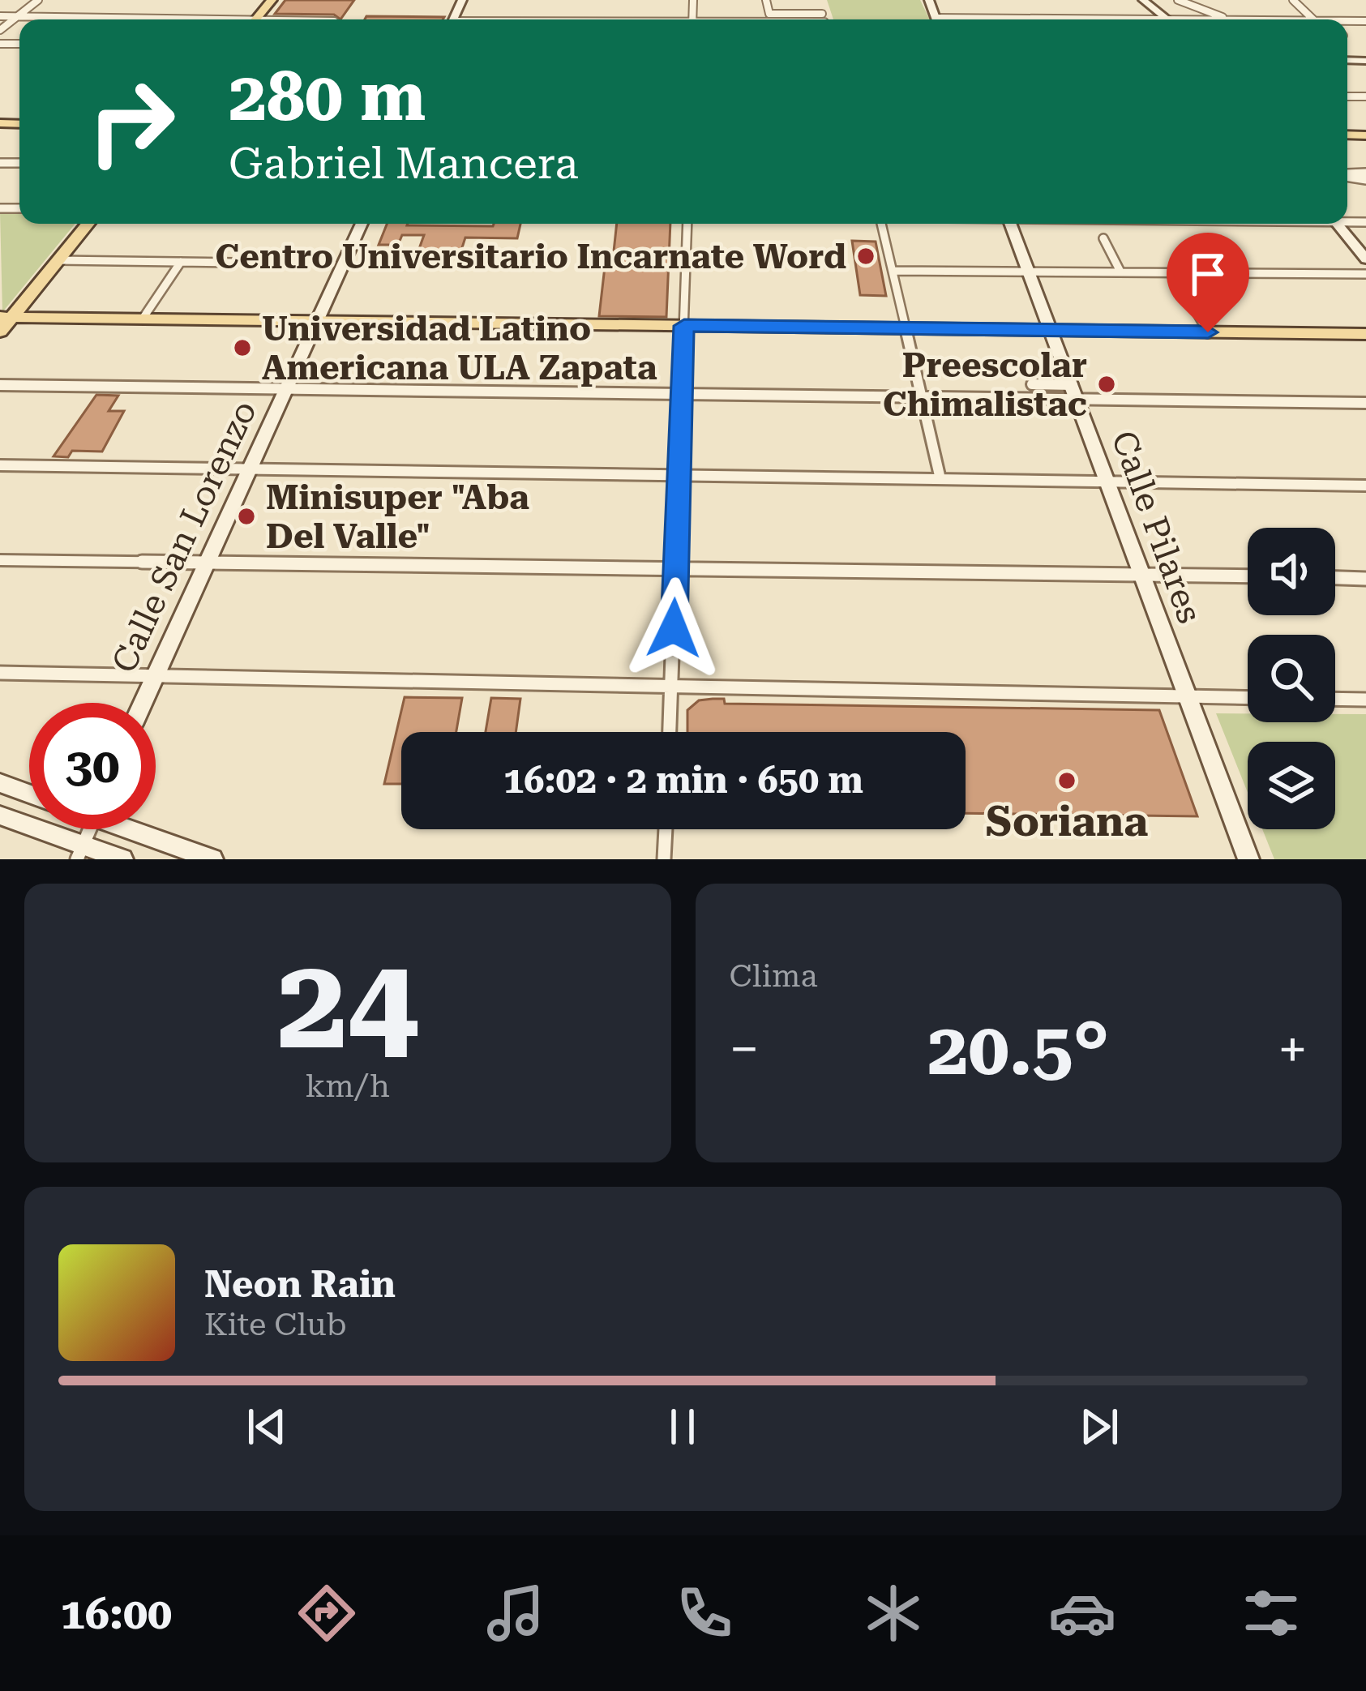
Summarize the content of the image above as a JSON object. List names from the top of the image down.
{
  "streets": {
    "street": ["Calle Pilares", "Calle San Lorenzo"]
  },
  "places": [
    "Centro Universitario Incarnate Word",
    "Universidad Latino Americana ULA Zapata",
    "Preescolar Chimalistac",
    "Minisuper \"Aba Del Valle\"",
    "Soriana"
  ],
  "page": {
    "turn": ["280 m", "Gabriel Mancera"],
    "limit": "30",
    "trip": "16:02 · 2 min · 650 m",
    "tile": [
      ["24", "km/h"],
      "Clima"
    ],
    "heat": ["−", "20.5°", "+"],
    "song": ["Neon Rain", "Kite Club"],
    "tabs": "16:00"
  }
}
